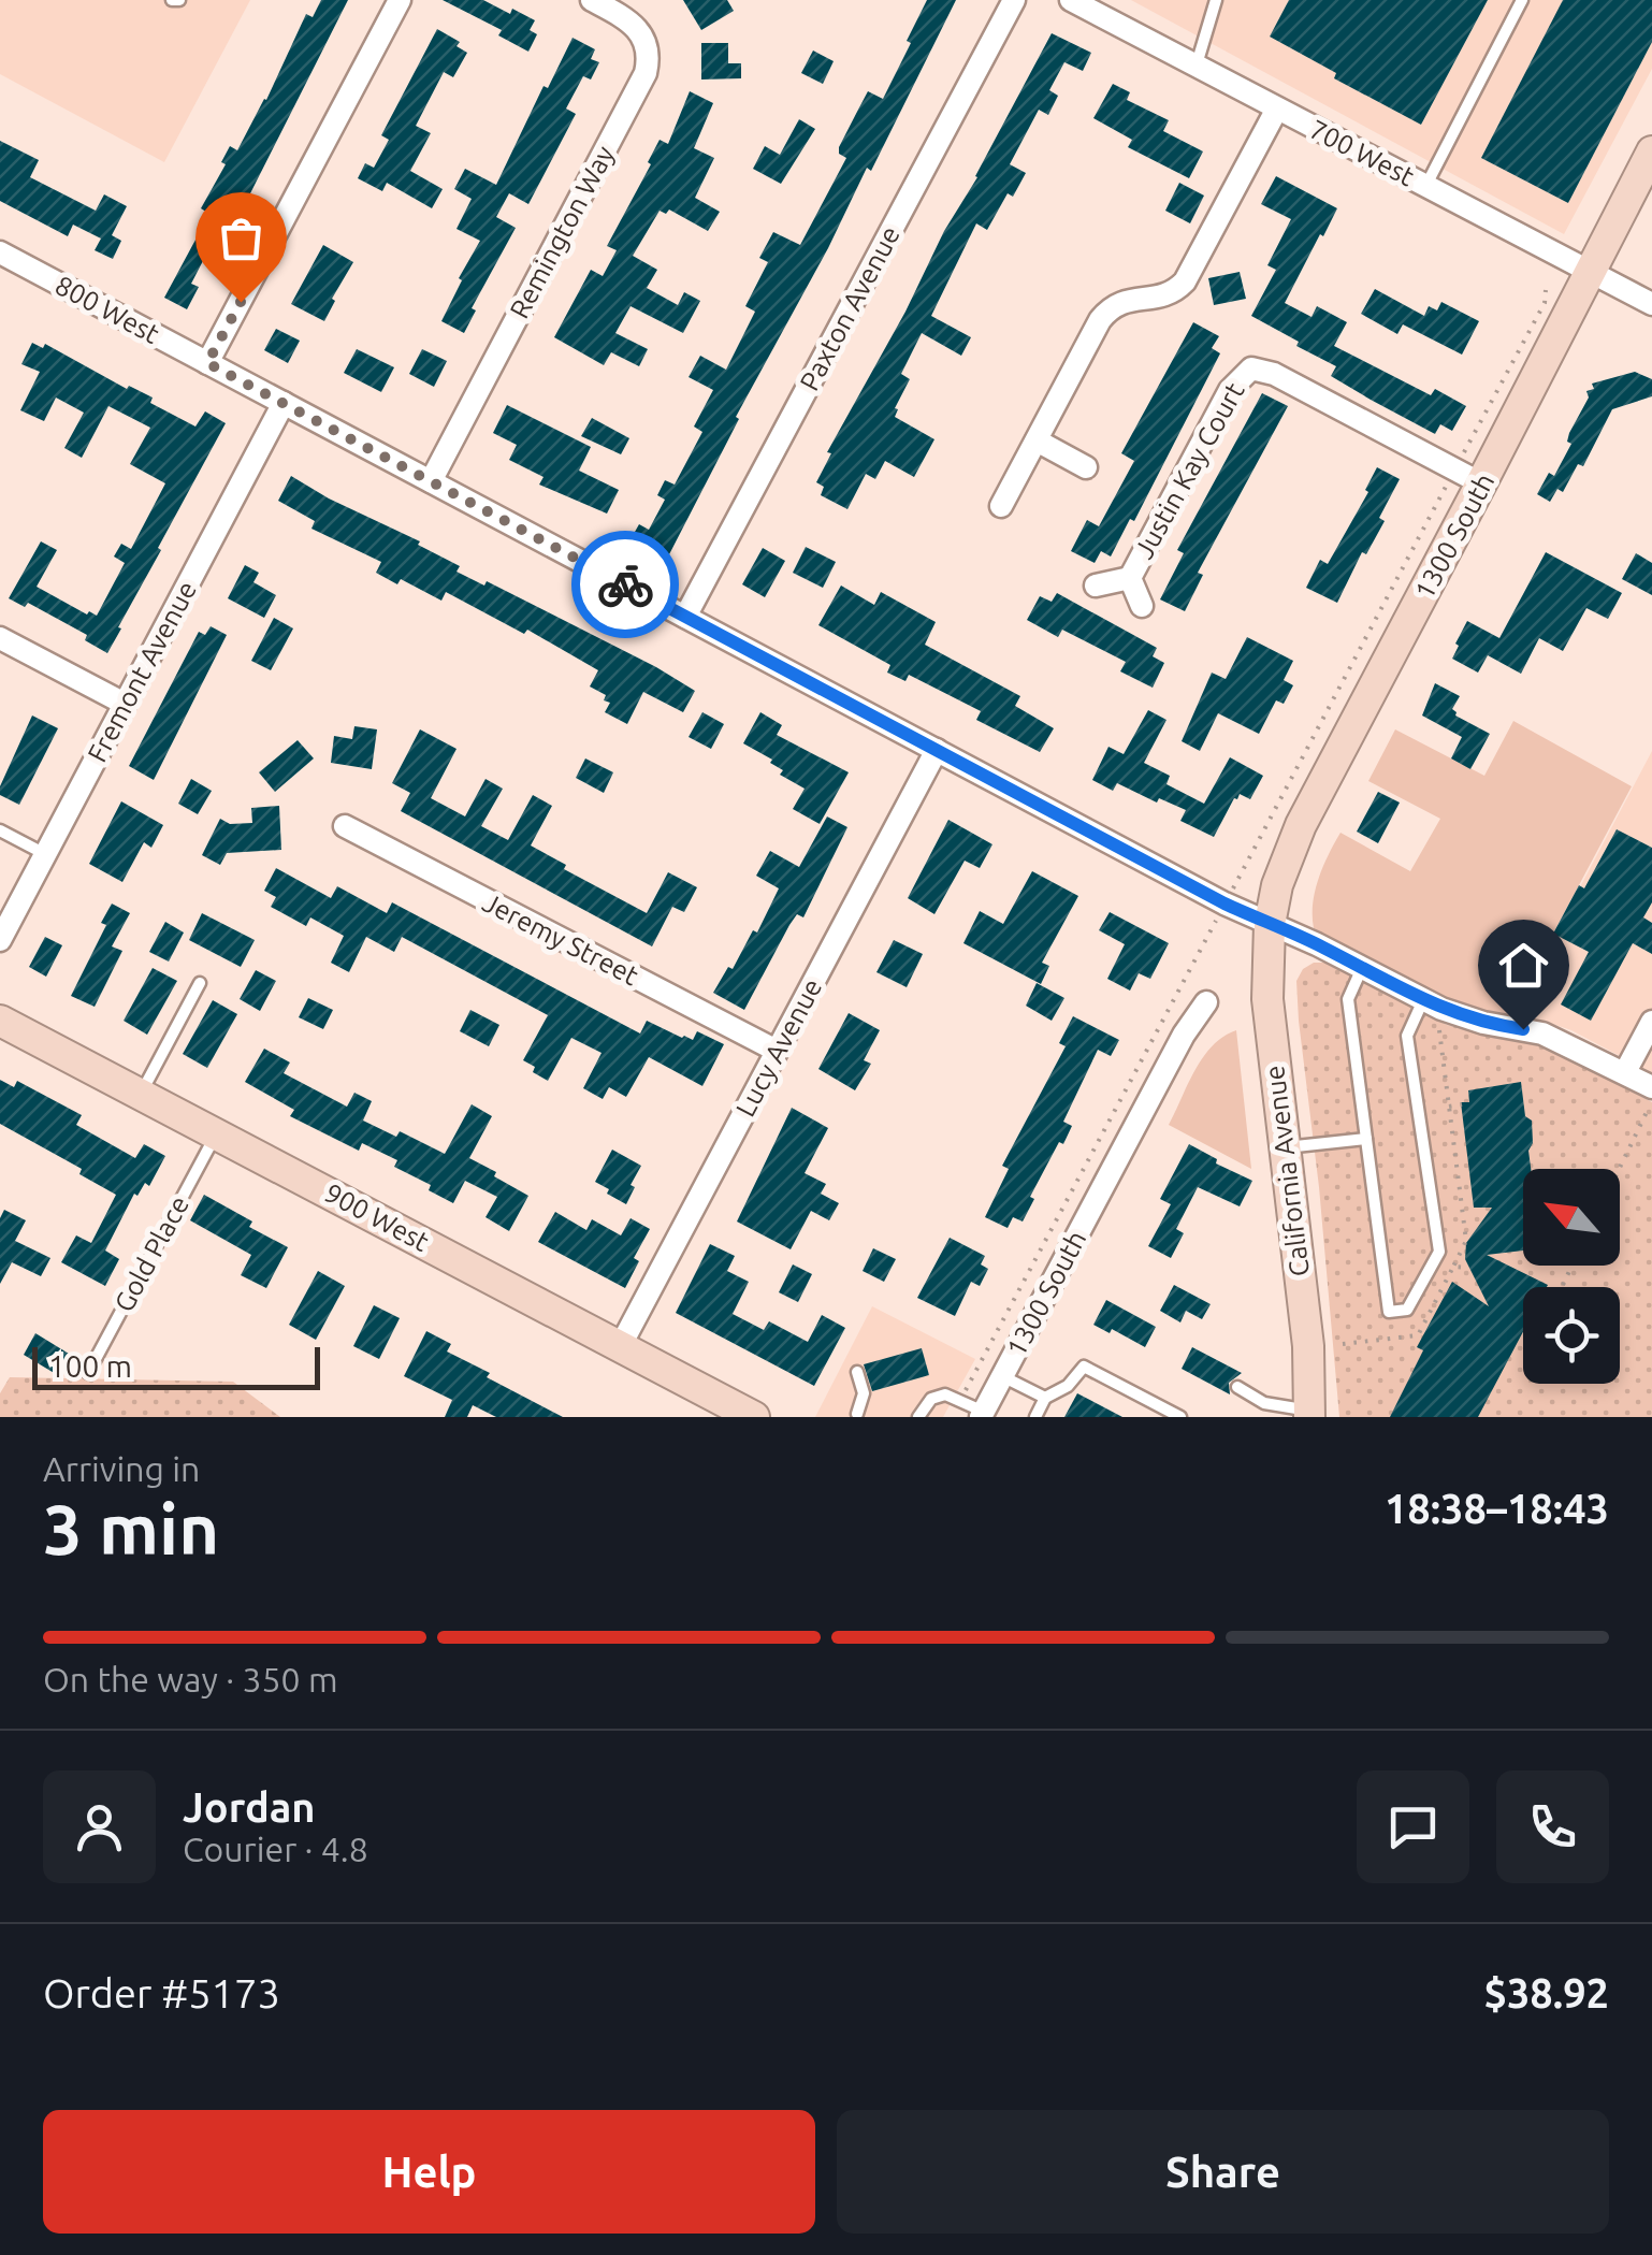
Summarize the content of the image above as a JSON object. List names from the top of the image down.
{
  "streets": {
    "main road": ["1300 South", "California Avenue", "900 West"],
    "street": [
      "700 West",
      "Remington Way",
      "Paxton Avenue",
      "800 West",
      "Justin Kay Court",
      "Fremont Avenue",
      "Jeremy Street",
      "Lucy Avenue"
    ],
    "lane": ["Gold Place"]
  },
  "crossings": [
    ["700 West", "1300 South"],
    ["Remington Way", "800 West"],
    ["Paxton Avenue", "800 West"],
    ["800 West", "1300 South"],
    ["800 West", "Fremont Avenue"],
    ["800 West", "Lucy Avenue"],
    ["800 West", "California Avenue"],
    ["Justin Kay Court", "1300 South"],
    ["1300 South", "California Avenue"],
    ["Jeremy Street", "Lucy Avenue"],
    ["Lucy Avenue", "900 West"],
    ["900 West", "Gold Place"]
  ],
  "scale_bar": "100 m",
  "north": "top left",
  "page": {
    "scale": "100 m",
    "heading": ["3 min", "Arriving in", "18:38–18:43"],
    "panel": [
      "Jordan",
      "Courier · 4.8",
      "Order #5173",
      "$38.92"
    ],
    "bar": "On the way · 350 m",
    "buttons": ["Help", "Share"]
  }
}
